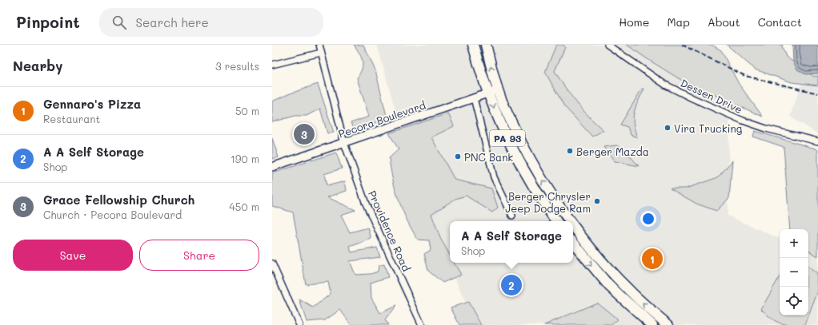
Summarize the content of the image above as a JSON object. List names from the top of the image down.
{
  "streets": {
    "highway": ["PA 93"],
    "street": ["Dessen Drive", "Pecora Boulevard", "Providence Road"]
  },
  "crossings": [
    ["Pecora Boulevard", "PA 93"],
    ["Pecora Boulevard", "Providence Road"]
  ],
  "places": [
    "Vira Trucking",
    "Berger Mazda",
    "PNC Bank",
    "Berger Chrysler Jeep Dodge Ram"
  ],
  "page": {
    "header": "Pinpoint",
    "search": "Search here",
    "nav": [
      "Home",
      "Map",
      "About",
      "Contact"
    ],
    "heading": ["Nearby", "3 results"],
    "list": [
      {
        "mark": "1",
        "name": "Gennaro's Pizza",
        "note": "Restaurant",
        "value": "50 m"
      },
      {
        "mark": "2",
        "name": "A A Self Storage",
        "note": "Shop",
        "value": "190 m"
      },
      {
        "mark": "3",
        "name": "Grace Fellowship Church",
        "note": "Church · Pecora Boulevard",
        "value": "450 m"
      }
    ],
    "pins": ["3", "1", "2"],
    "popup": ["A A Self Storage", "Shop"],
    "map_buttons": ["+", "−"],
    "buttons": ["Save", "Share"]
  }
}
